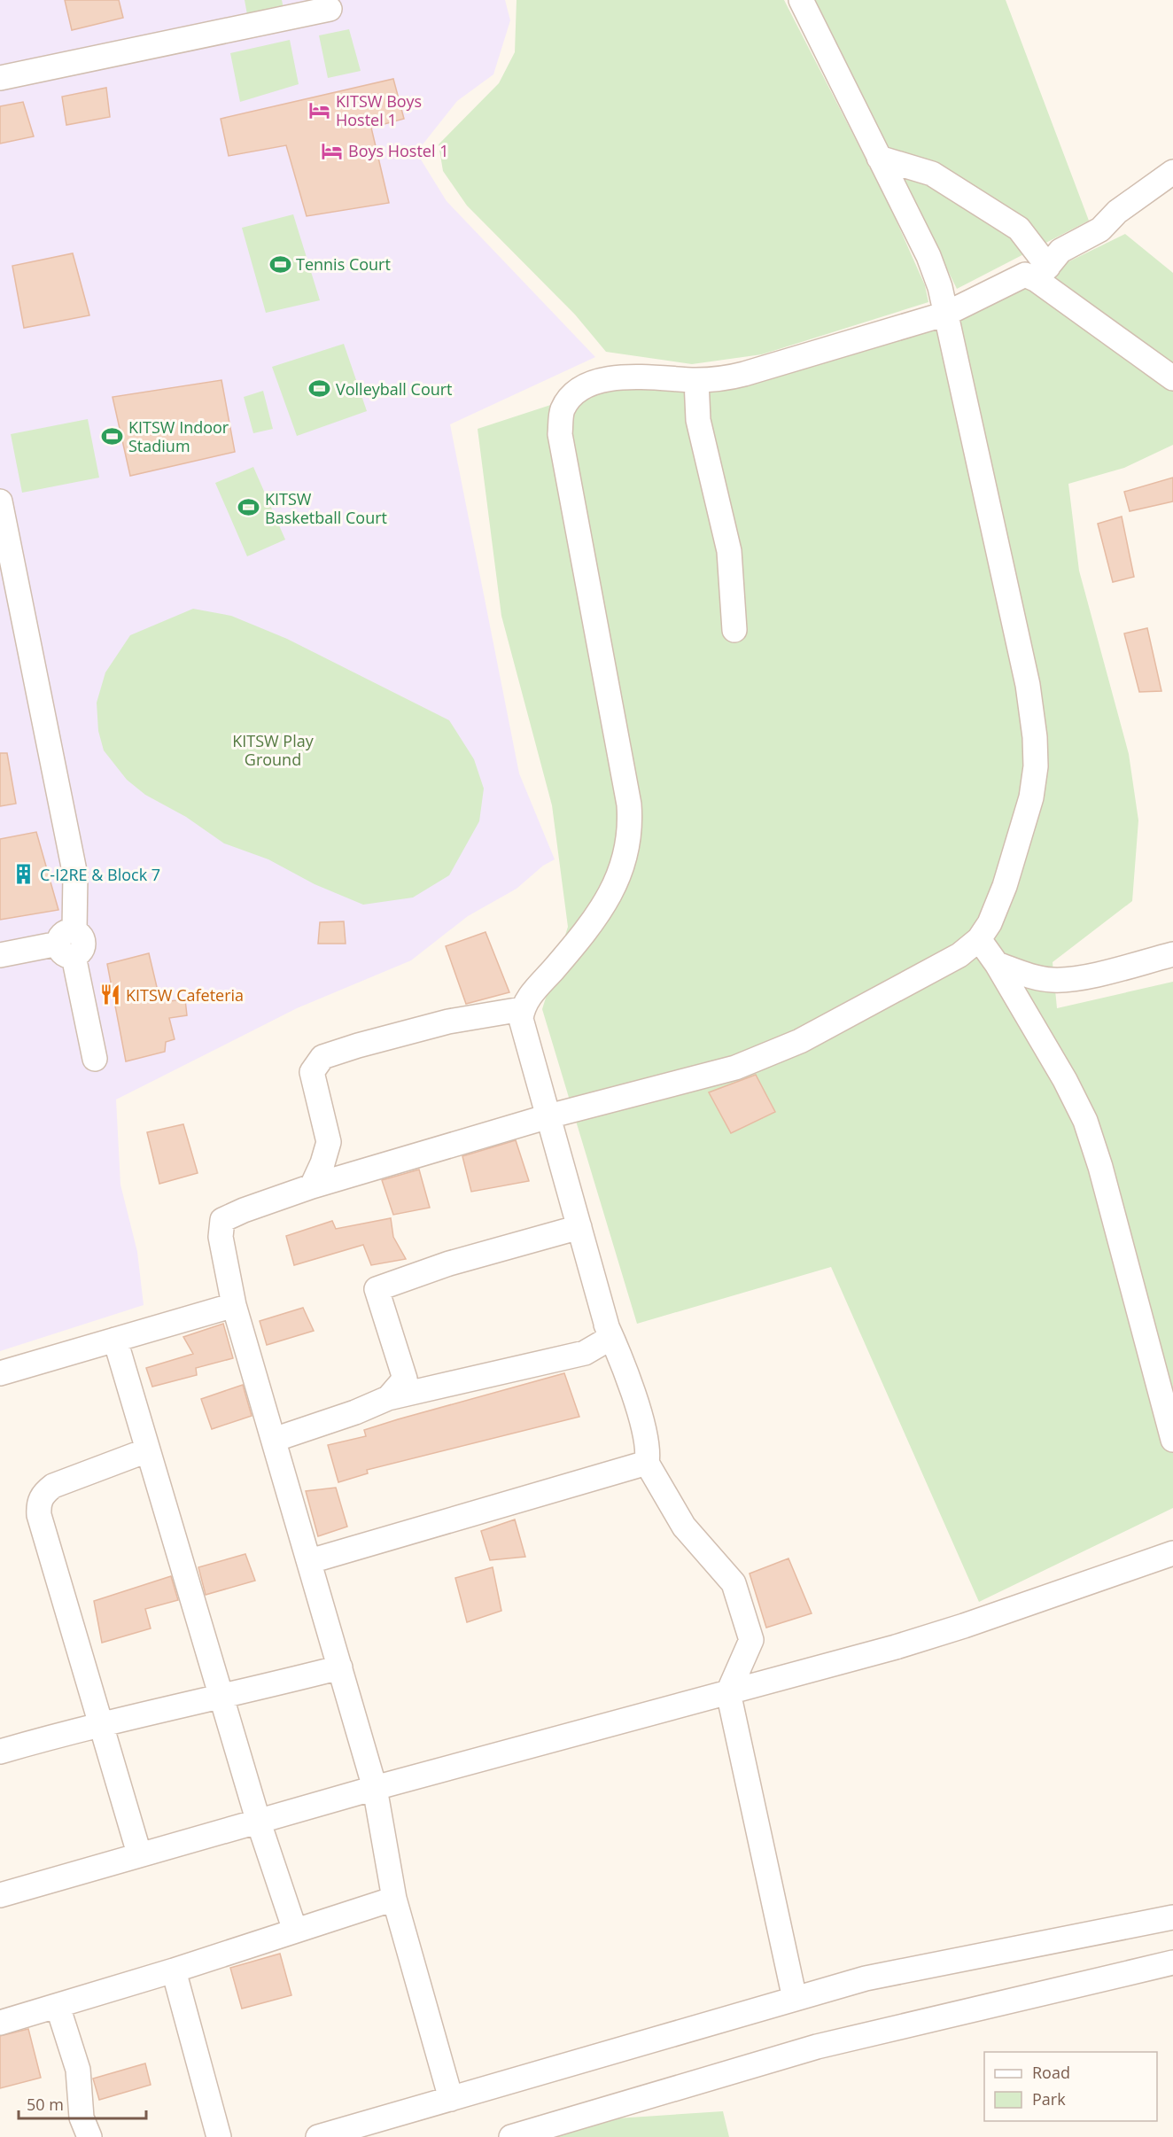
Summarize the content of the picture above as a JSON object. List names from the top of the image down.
{
  "parks": ["KITSW Play Ground"],
  "places": {
    "hotel": ["KITSW Boys Hostel 1", "Boys Hostel 1"],
    "sports": [
      "Tennis Court",
      "Volleyball Court",
      "KITSW Indoor Stadium",
      "KITSW Basketball Court"
    ],
    "building": ["C-I2RE & Block 7"],
    "restaurant": ["KITSW Cafeteria"]
  },
  "legend": ["Road", "Park"],
  "scale_bar": "50 m"
}
